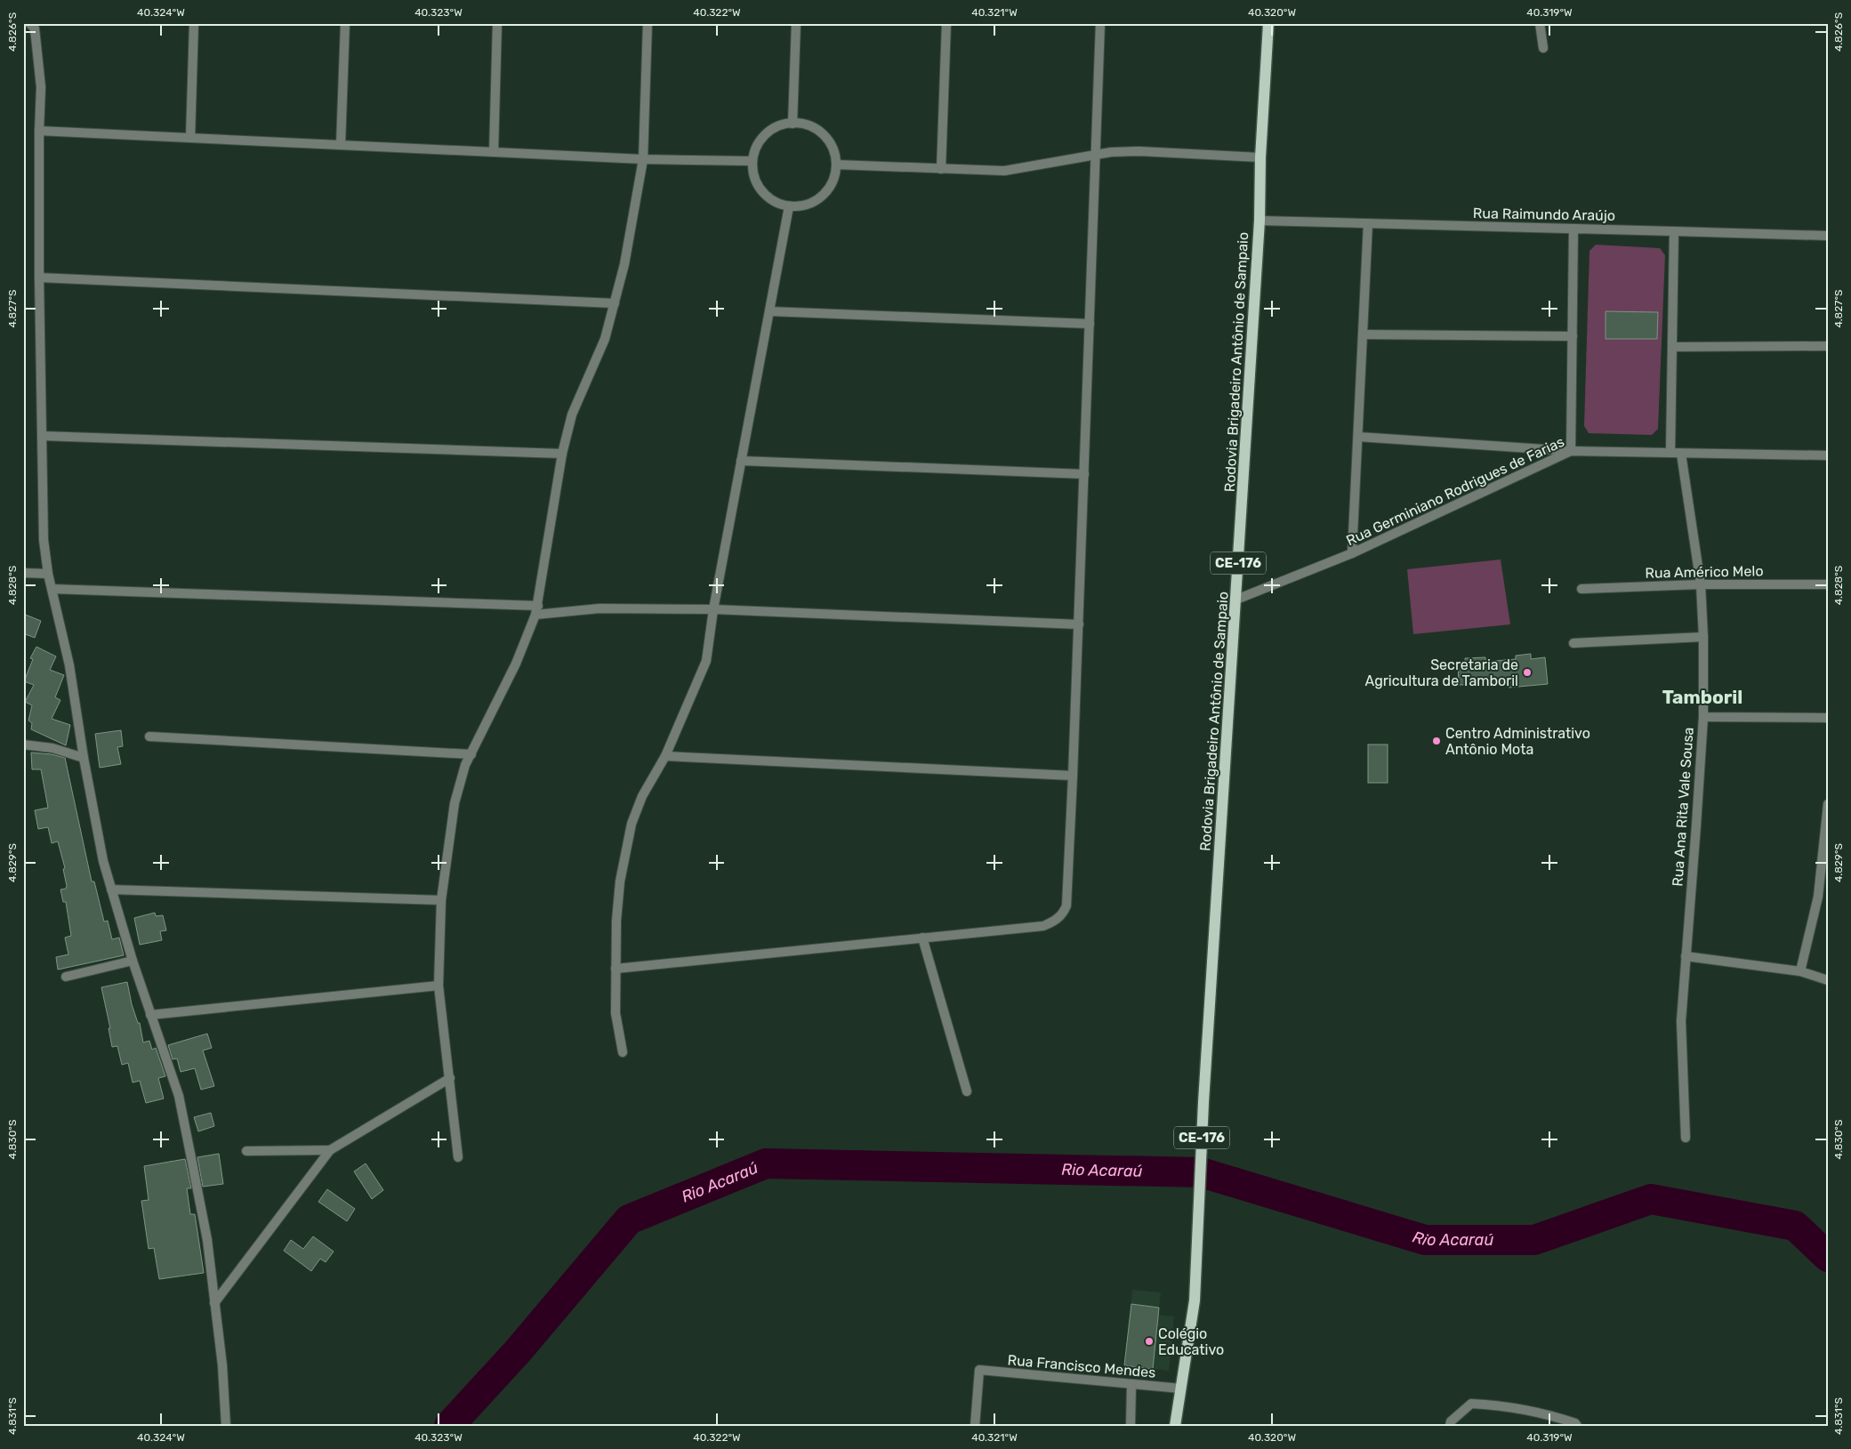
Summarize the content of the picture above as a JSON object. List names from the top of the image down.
{
  "streets": {
    "main road": ["Rodovia Brigadeiro Antônio de Sampaio", "CE-176"],
    "street": [
      "Rua Raimundo Araújo",
      "Rua Germiniano Rodrigues de Farias",
      "Rua Américo Melo",
      "Rua Ana Rita Vale Sousa",
      "Rua Francisco Mendes"
    ]
  },
  "crossings": [
    ["Rua Raimundo Araújo", "Rodovia Brigadeiro Antônio de Sampaio"],
    ["Rodovia Brigadeiro Antônio de Sampaio", "Rua Germiniano Rodrigues de Farias"],
    ["Rodovia Brigadeiro Antônio de Sampaio", "CE-176"],
    ["Rodovia Brigadeiro Antônio de Sampaio", "Rua Francisco Mendes"],
    ["Rua Germiniano Rodrigues de Farias", "Rua Ana Rita Vale Sousa"],
    ["CE-176", "Rua Francisco Mendes"],
    ["Rua Américo Melo", "Rua Ana Rita Vale Sousa"]
  ],
  "districts": ["Tamboril"],
  "water": ["Rio Acaraú"],
  "places": ["Secretaria de Agricultura de Tamboril", "Centro Administrativo Antônio Mota", "Colégio Educativo"],
  "coordinates": [
    "40.324°W",
    "40.323°W",
    "40.322°W",
    "40.321°W",
    "40.320°W",
    "40.319°W",
    "4.826°S",
    "4.827°S",
    "4.828°S",
    "4.829°S",
    "4.830°S",
    "4.831°S"
  ]
}
